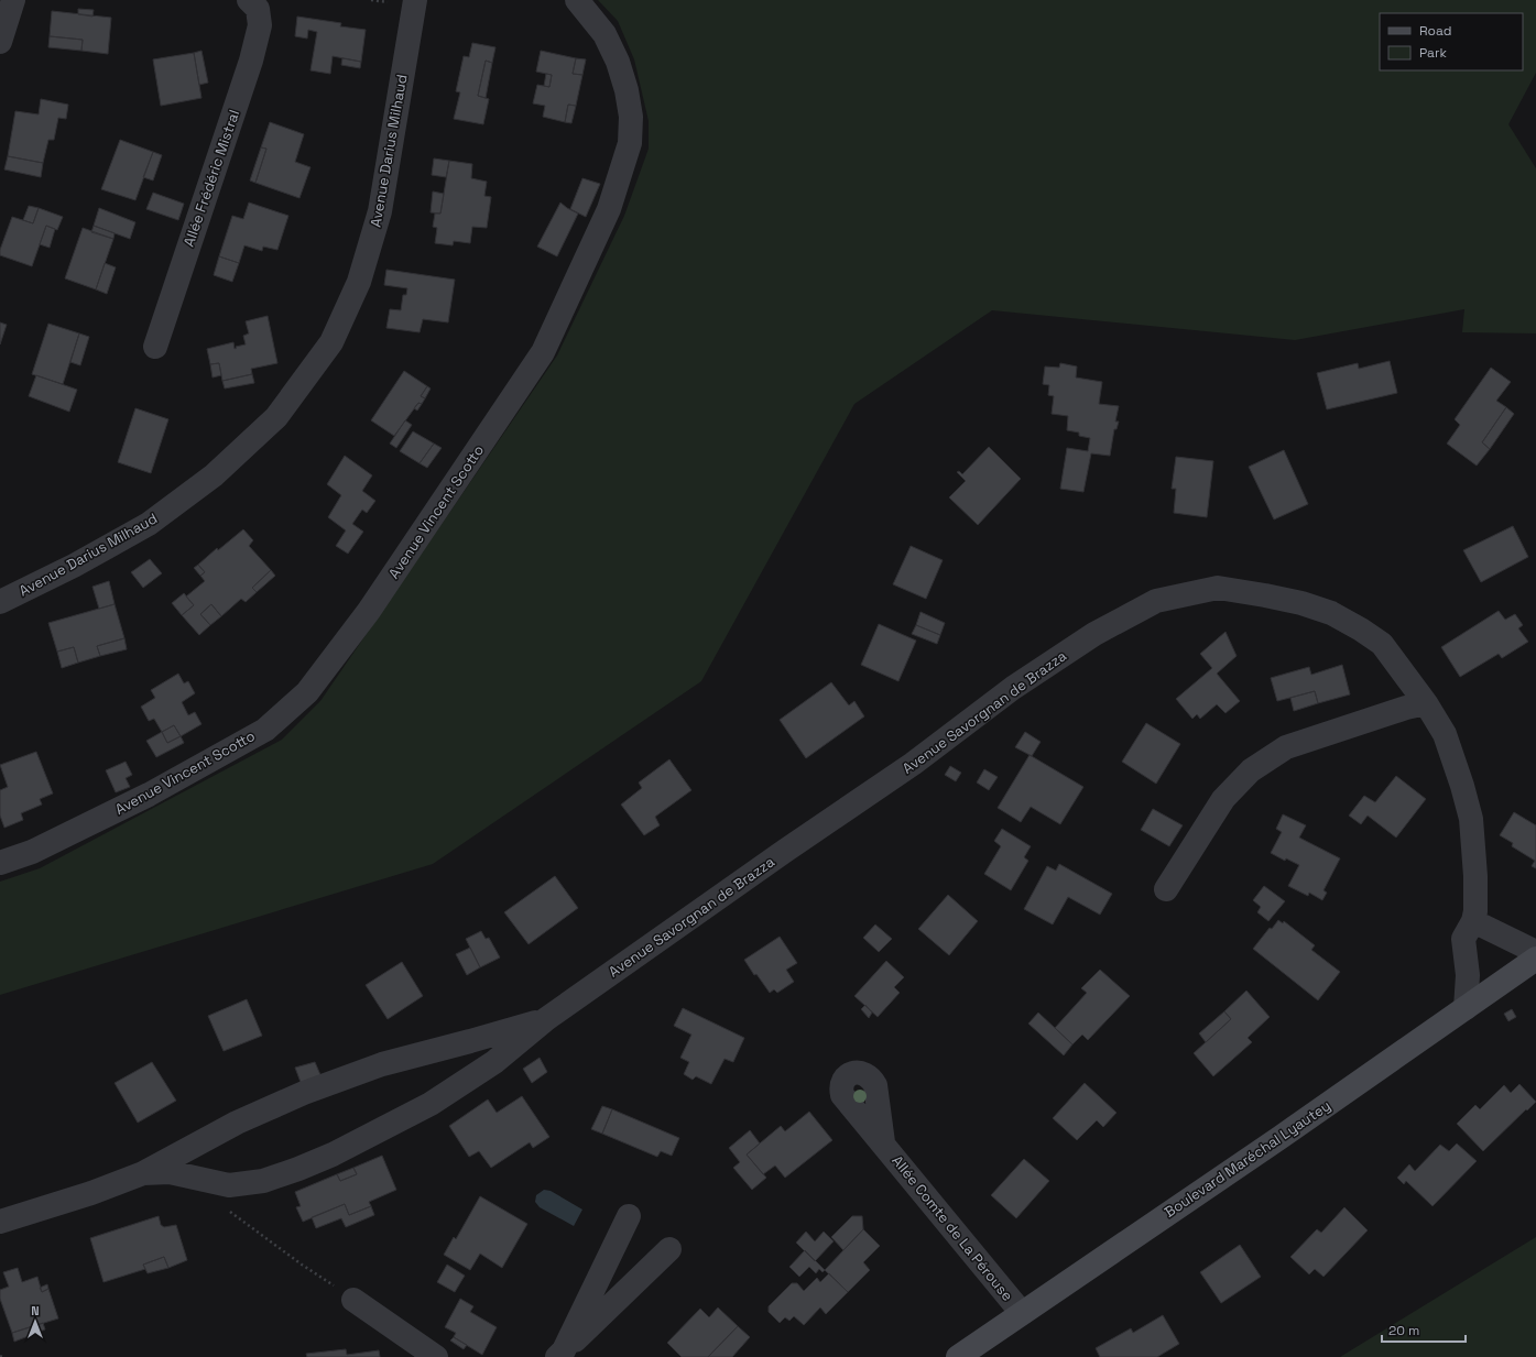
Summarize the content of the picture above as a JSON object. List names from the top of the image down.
{
  "streets": {
    "main road": ["Boulevard Maréchal Lyautey"],
    "street": [
      "Avenue Darius Milhaud",
      "Allée Frédéric Mistral",
      "Avenue Vincent Scotto",
      "Avenue Savorgnan de Brazza",
      "Allée Comte de La Pérouse"
    ]
  },
  "crossings": [
    ["Boulevard Maréchal Lyautey", "Allée Comte de La Pérouse"]
  ],
  "legend": ["Road", "Park"],
  "scale_bar": "20 m",
  "north": "top"
}
